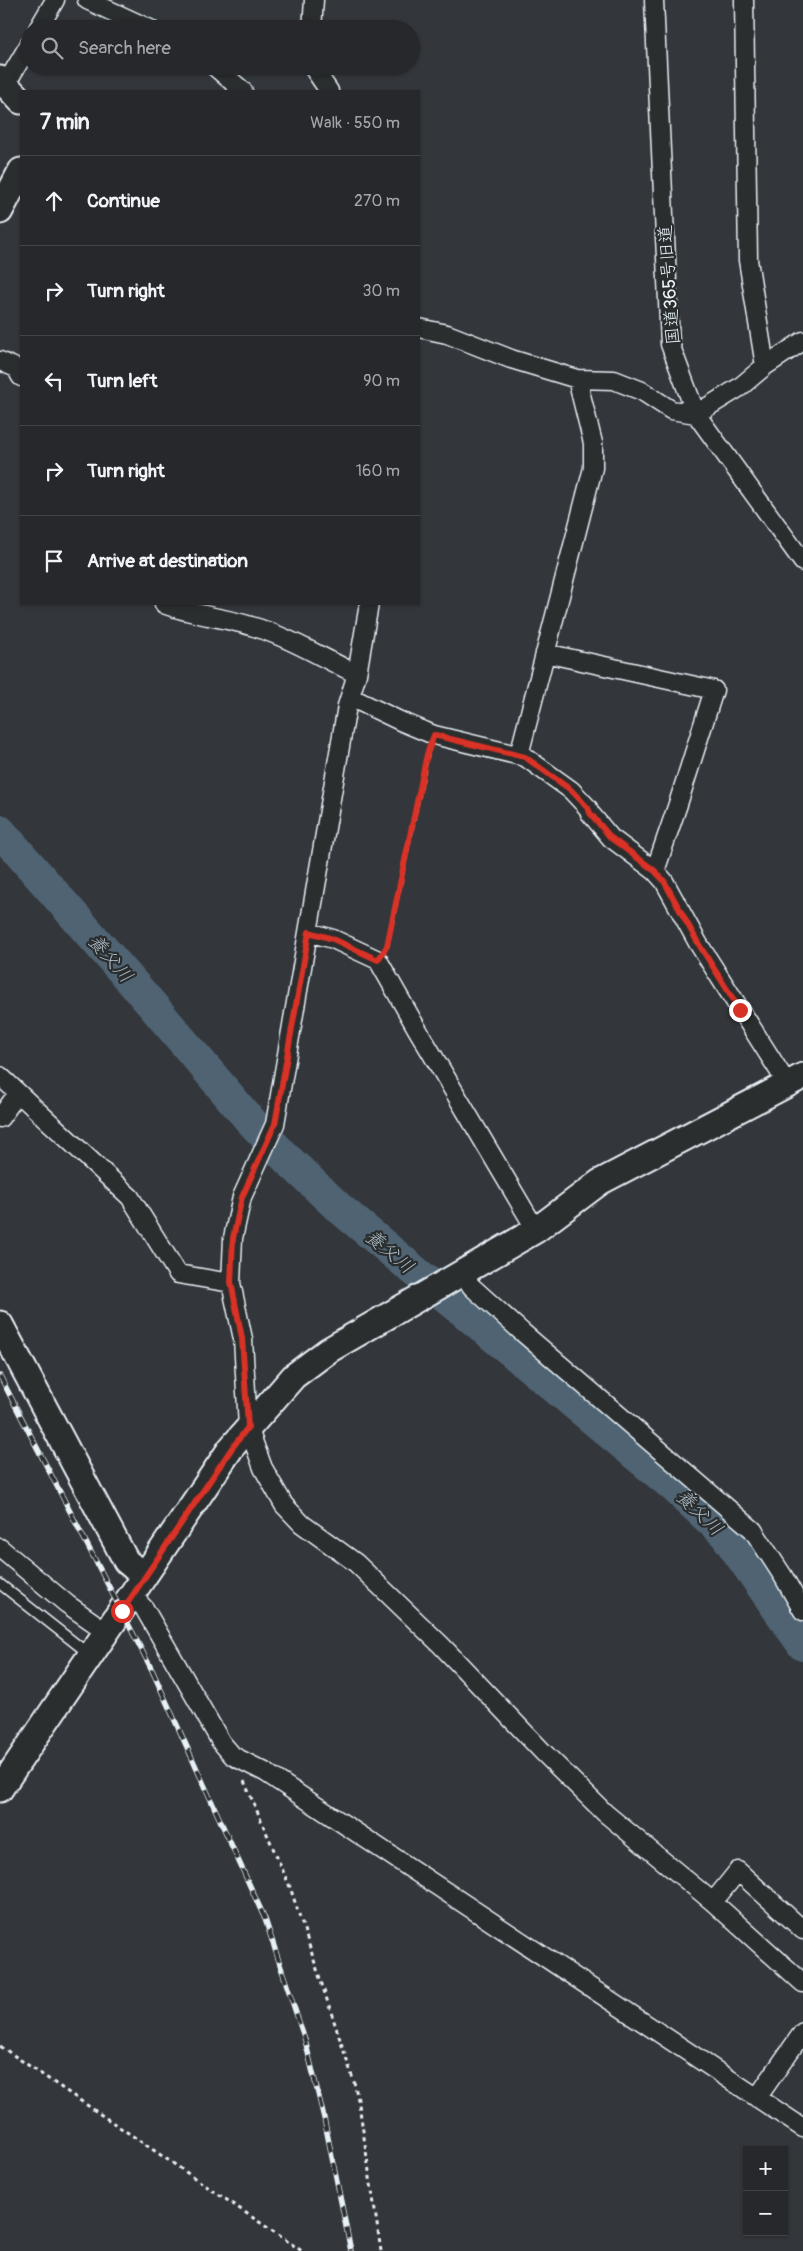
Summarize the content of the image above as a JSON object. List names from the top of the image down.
{
  "streets": {
    "street": ["国道365号旧道"]
  },
  "water": ["養父川"],
  "page": {
    "search": "Search here",
    "heading": ["7 min", "Walk · 550 m"],
    "list": [
      ["Continue", "270 m"],
      ["Turn right", "30 m"],
      ["Turn left", "90 m"],
      ["Turn right", "160 m"],
      "Arrive at destination"
    ],
    "map_buttons": ["+", "−"]
  }
}
